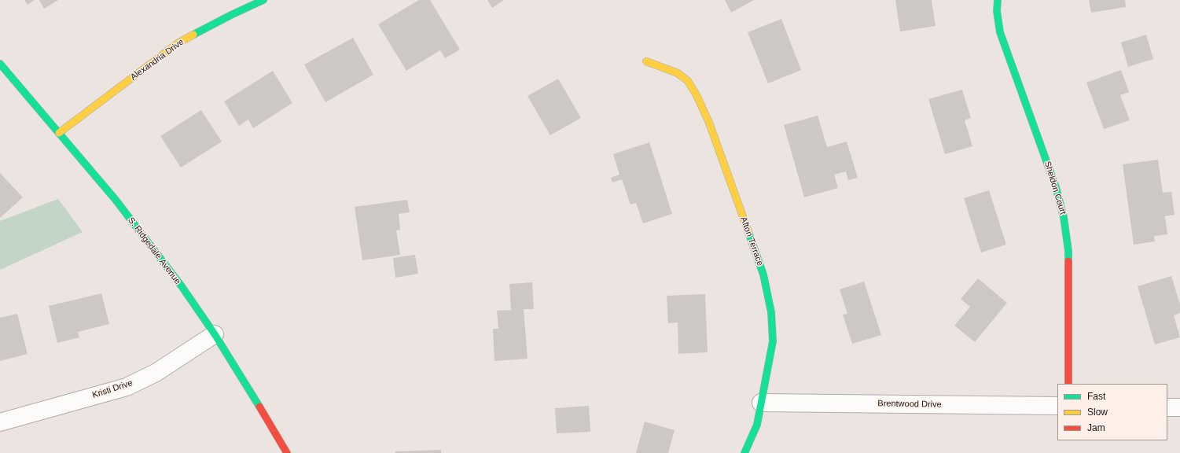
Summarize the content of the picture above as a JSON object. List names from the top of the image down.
{
  "streets": {
    "street": [
      "Alexandria Drive",
      "Sheldon Court",
      "Afton Terrace",
      "S. Ridgedale Avenue",
      "Kristi Drive",
      "Brentwood Drive"
    ]
  },
  "crossings": [
    ["Alexandria Drive", "S. Ridgedale Avenue"],
    ["Afton Terrace", "Brentwood Drive"],
    ["S. Ridgedale Avenue", "Kristi Drive"]
  ],
  "legend": ["Fast", "Slow", "Jam"]
}
